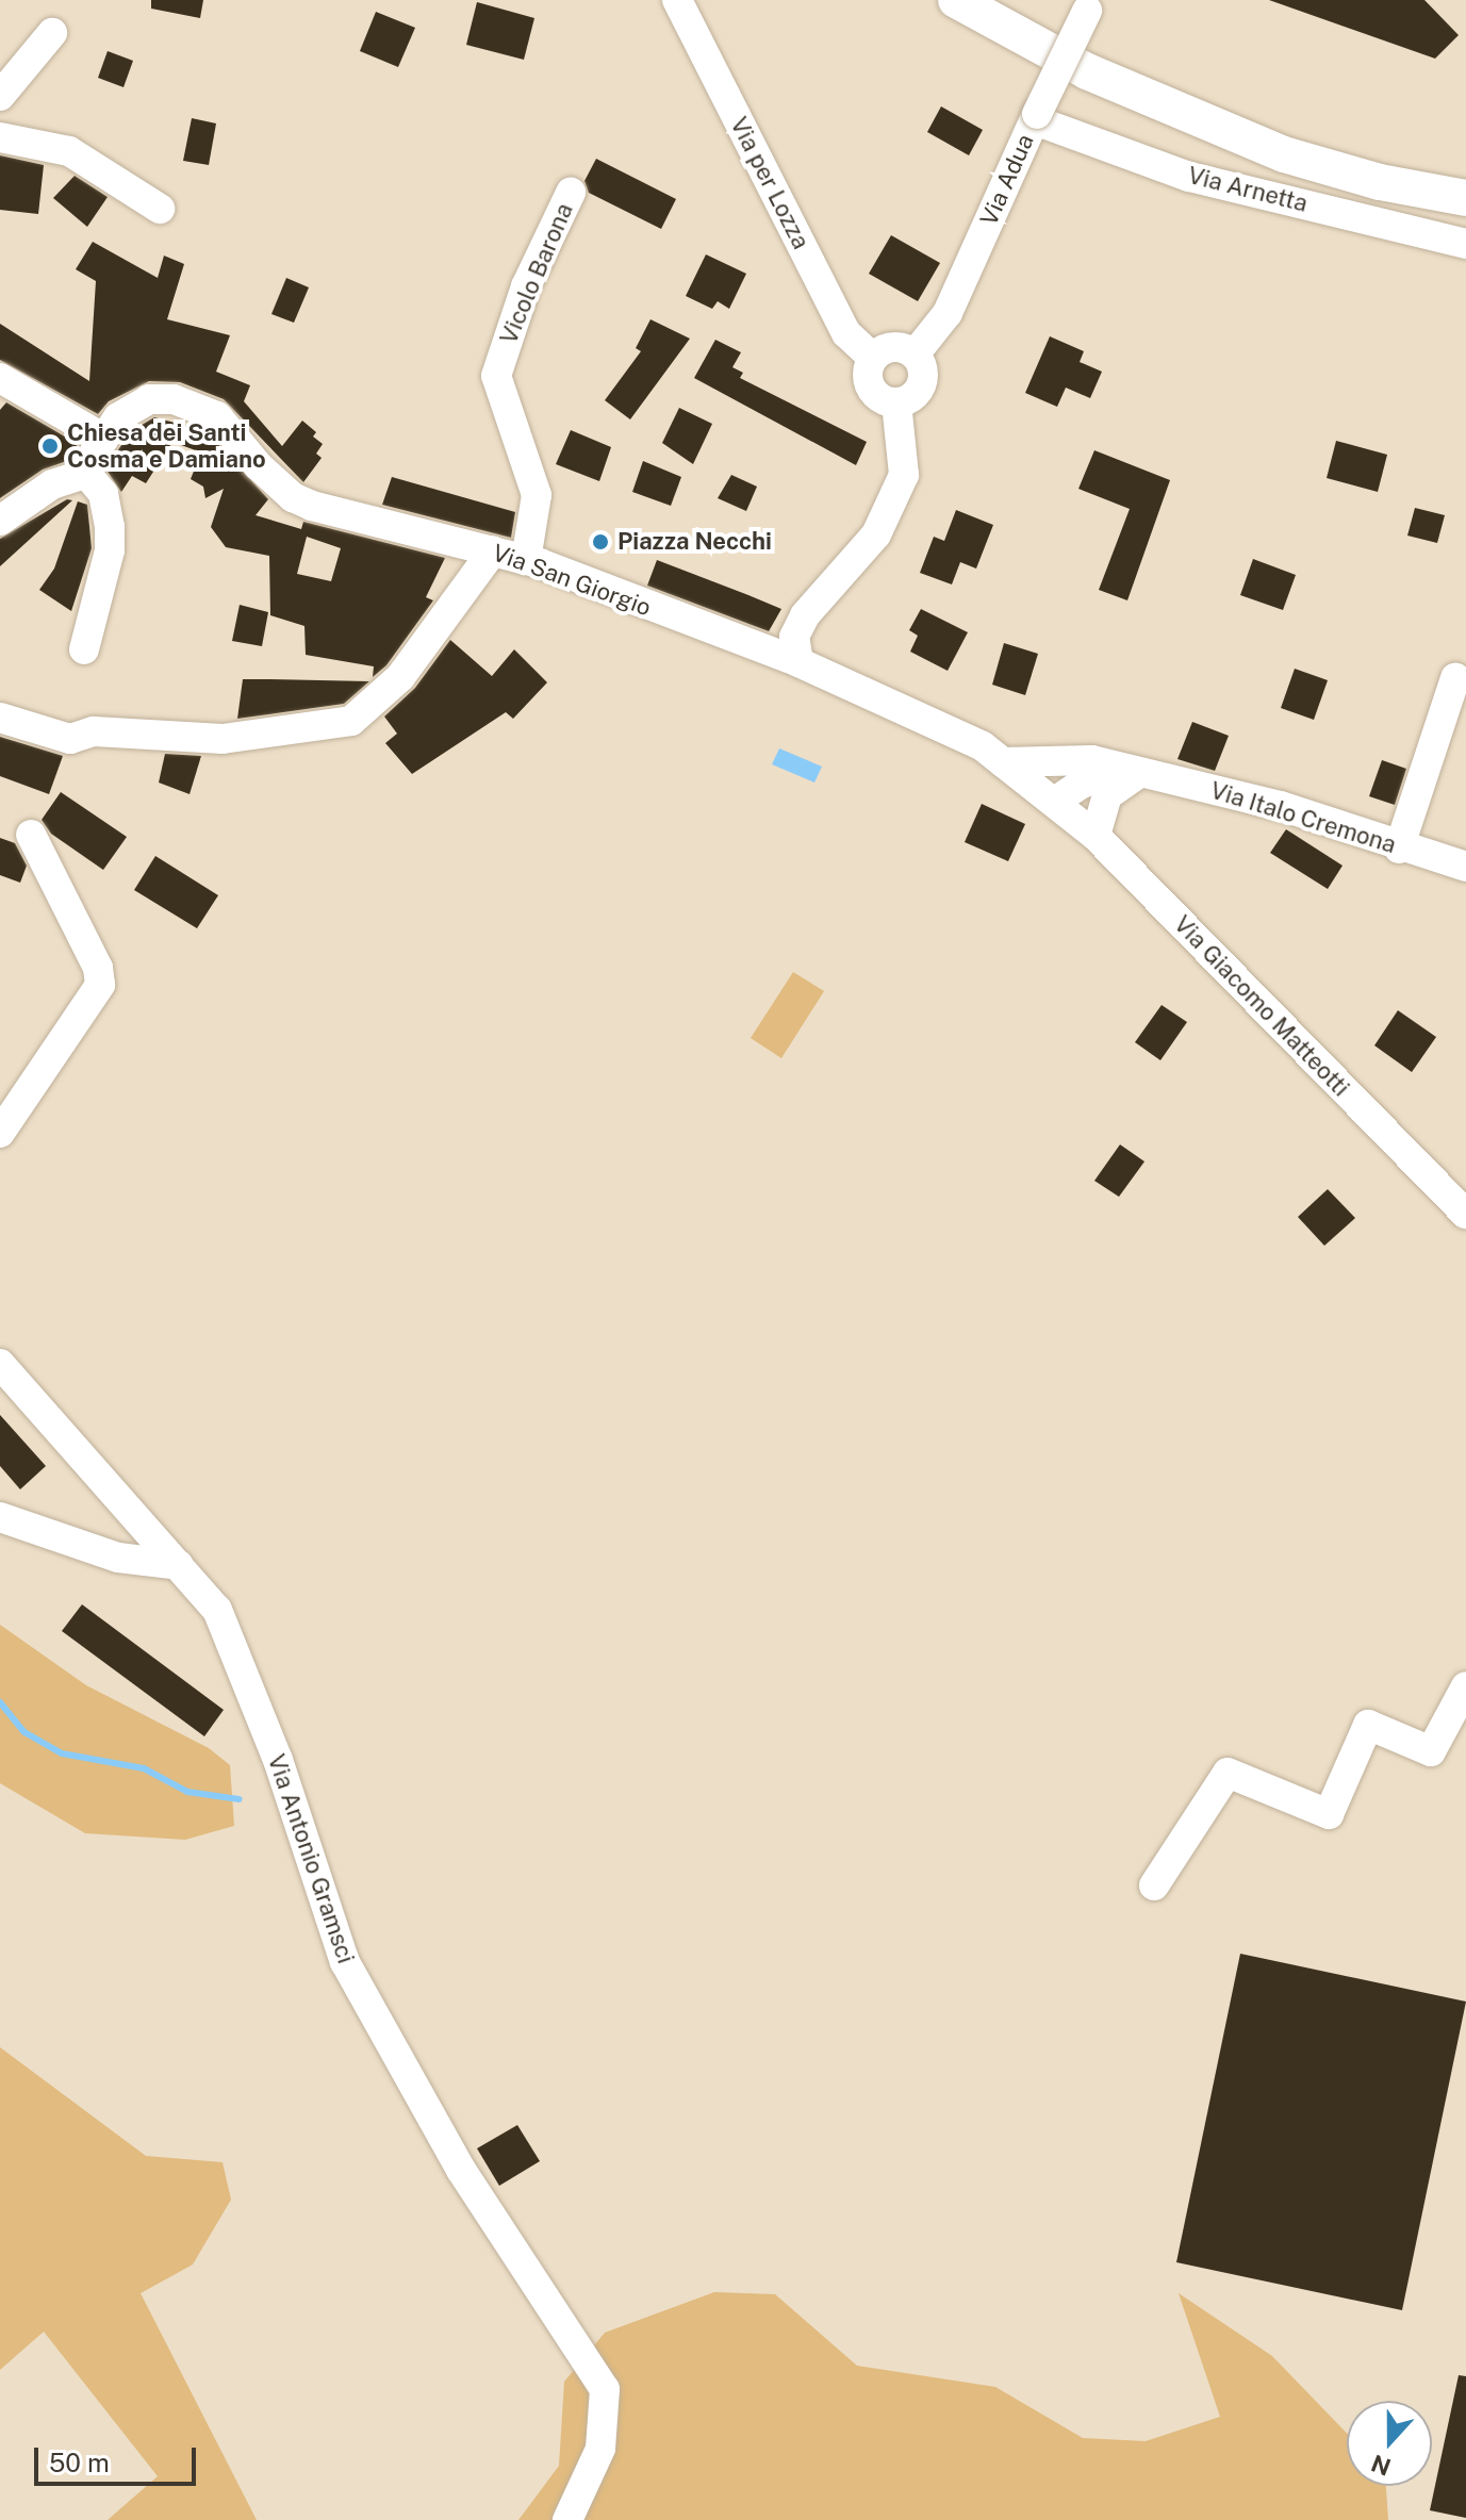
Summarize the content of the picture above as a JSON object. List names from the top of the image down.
{
  "streets": {
    "street": [
      "Via Adua",
      "Via per Lozza",
      "Via Arnetta",
      "Vicolo Barona",
      "Via San Giorgio",
      "Via Italo Cremona",
      "Via Giacomo Matteotti",
      "Via Antonio Gramsci"
    ]
  },
  "crossings": [
    ["Via Adua", "Via per Lozza"],
    ["Via Adua", "Via Arnetta"],
    ["Vicolo Barona", "Via San Giorgio"],
    ["Via San Giorgio", "Via Italo Cremona"],
    ["Via San Giorgio", "Via Giacomo Matteotti"]
  ],
  "places": ["Chiesa dei Santi Cosma e Damiano", "Piazza Necchi"],
  "scale_bar": "50 m",
  "north": "bottom"
}
